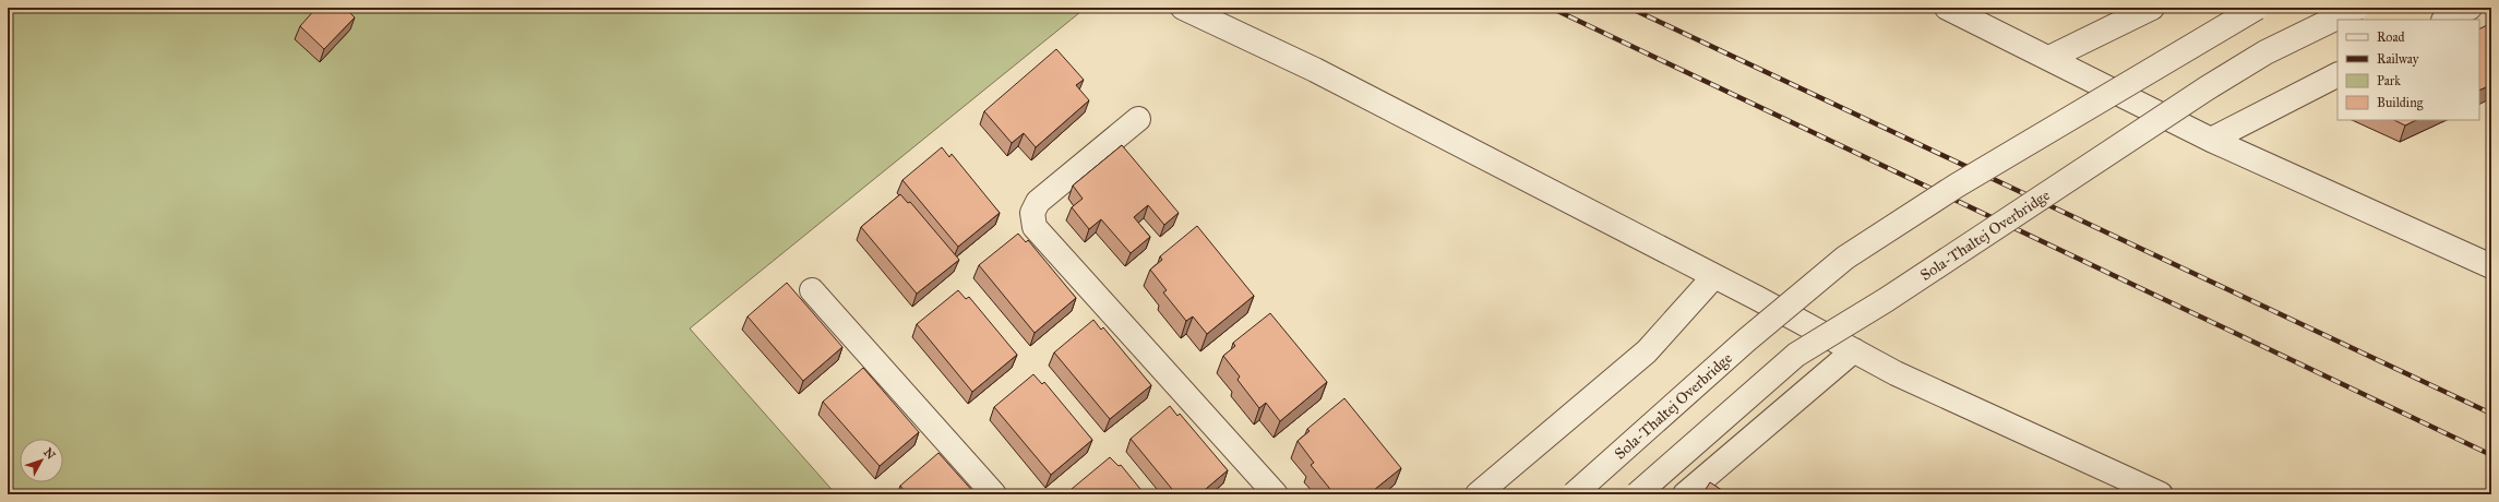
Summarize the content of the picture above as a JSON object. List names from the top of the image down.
{
  "streets": {
    "street": ["Sola-Thaltej Overbridge"]
  },
  "legend": [
    "Road",
    "Railway",
    "Park",
    "Building"
  ],
  "north": "top right"
}
